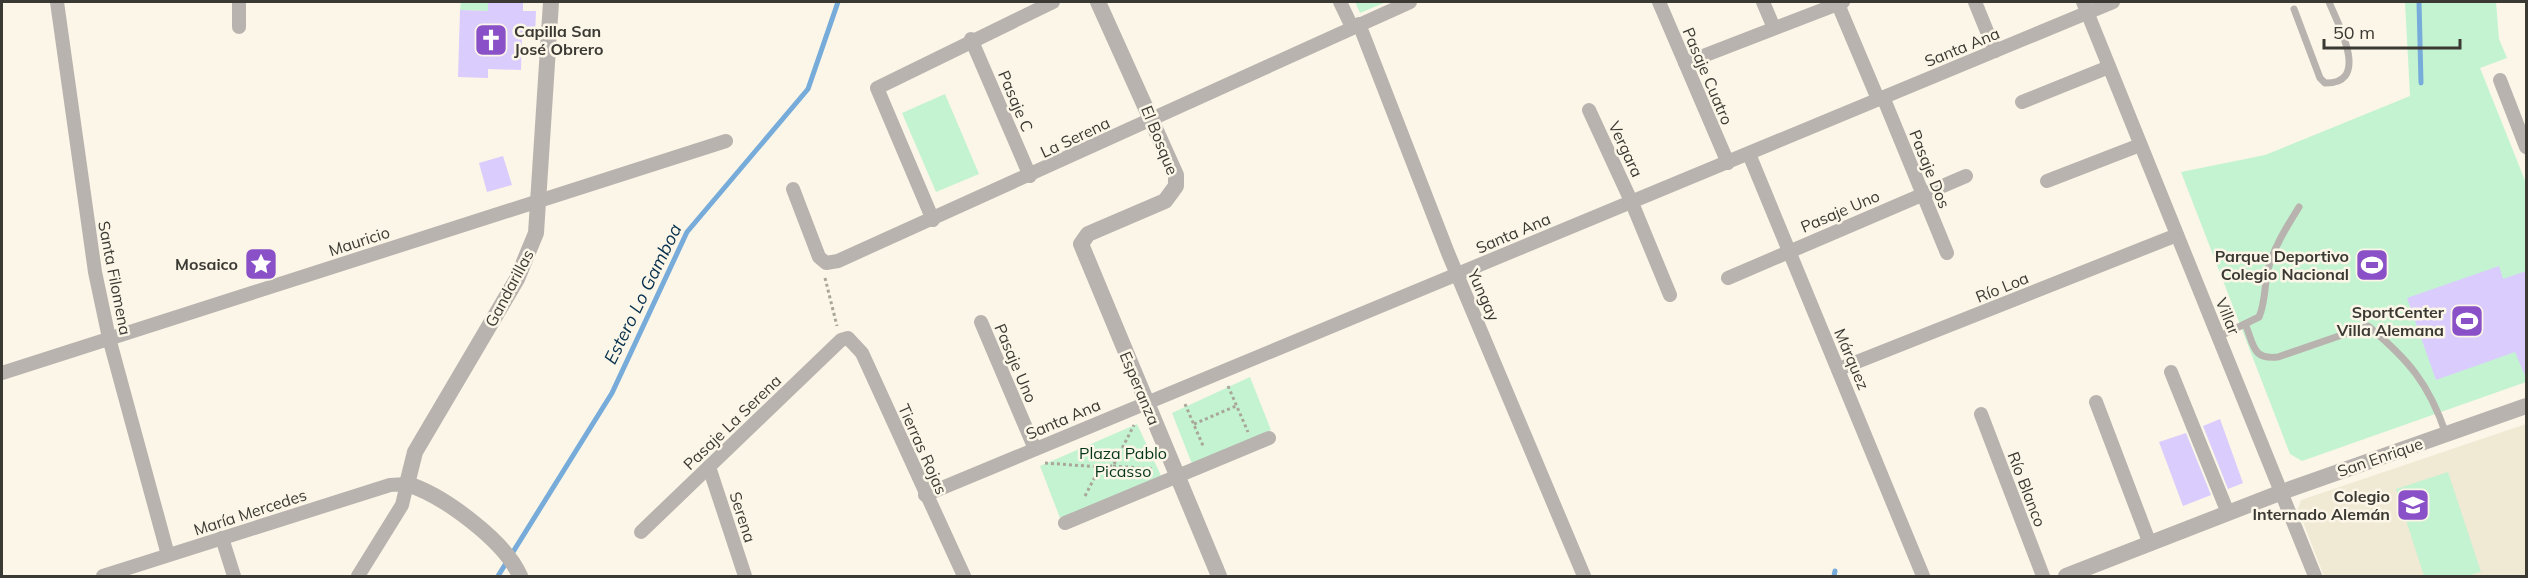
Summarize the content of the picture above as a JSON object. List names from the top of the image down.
{
  "streets": {
    "street": [
      "Santa Ana",
      "Pasaje Cuatro",
      "Pasaje C",
      "La Serena",
      "El Bosque",
      "Vergara",
      "Pasaje Dos",
      "Pasaje Uno",
      "Mauricio",
      "Santa Filomena",
      "Río Loa",
      "Gandarillas",
      "Yungay",
      "Villar",
      "Márquez",
      "Esperanza",
      "Pasaje La Serena",
      "Tierras Rojas",
      "San Enrique",
      "Río Blanco",
      "María Mercedes",
      "Serena"
    ]
  },
  "crossings": [
    ["Santa Ana", "Pasaje Cuatro"],
    ["Santa Ana", "Vergara"],
    ["Santa Ana", "Pasaje Dos"],
    ["Santa Ana", "Pasaje Uno"],
    ["Santa Ana", "Yungay"],
    ["Santa Ana", "Villar"],
    ["Santa Ana", "Márquez"],
    ["Santa Ana", "Esperanza"],
    ["Santa Ana", "Tierras Rojas"],
    ["Pasaje C", "La Serena"],
    ["La Serena", "El Bosque"],
    ["La Serena", "Yungay"],
    ["El Bosque", "Esperanza"],
    ["Pasaje Dos", "Pasaje Uno"],
    ["Pasaje Uno", "Márquez"],
    ["Mauricio", "Santa Filomena"],
    ["Mauricio", "Gandarillas"],
    ["Santa Filomena", "María Mercedes"],
    ["Río Loa", "Villar"],
    ["Río Loa", "Márquez"],
    ["Gandarillas", "María Mercedes"],
    ["Villar", "San Enrique"],
    ["Pasaje La Serena", "Tierras Rojas"],
    ["Pasaje La Serena", "Serena"]
  ],
  "water": ["Estero Lo Gamboa"],
  "parks": ["Plaza Pablo Picasso"],
  "places": {
    "church": ["Capilla San José Obrero"],
    "place": ["Mosaico"],
    "sports": ["Parque Deportivo Colegio Nacional", "SportCenter Villa Alemana"],
    "school or university": ["Colegio Internado Alemán"]
  },
  "scale_bar": "50 m"
}
